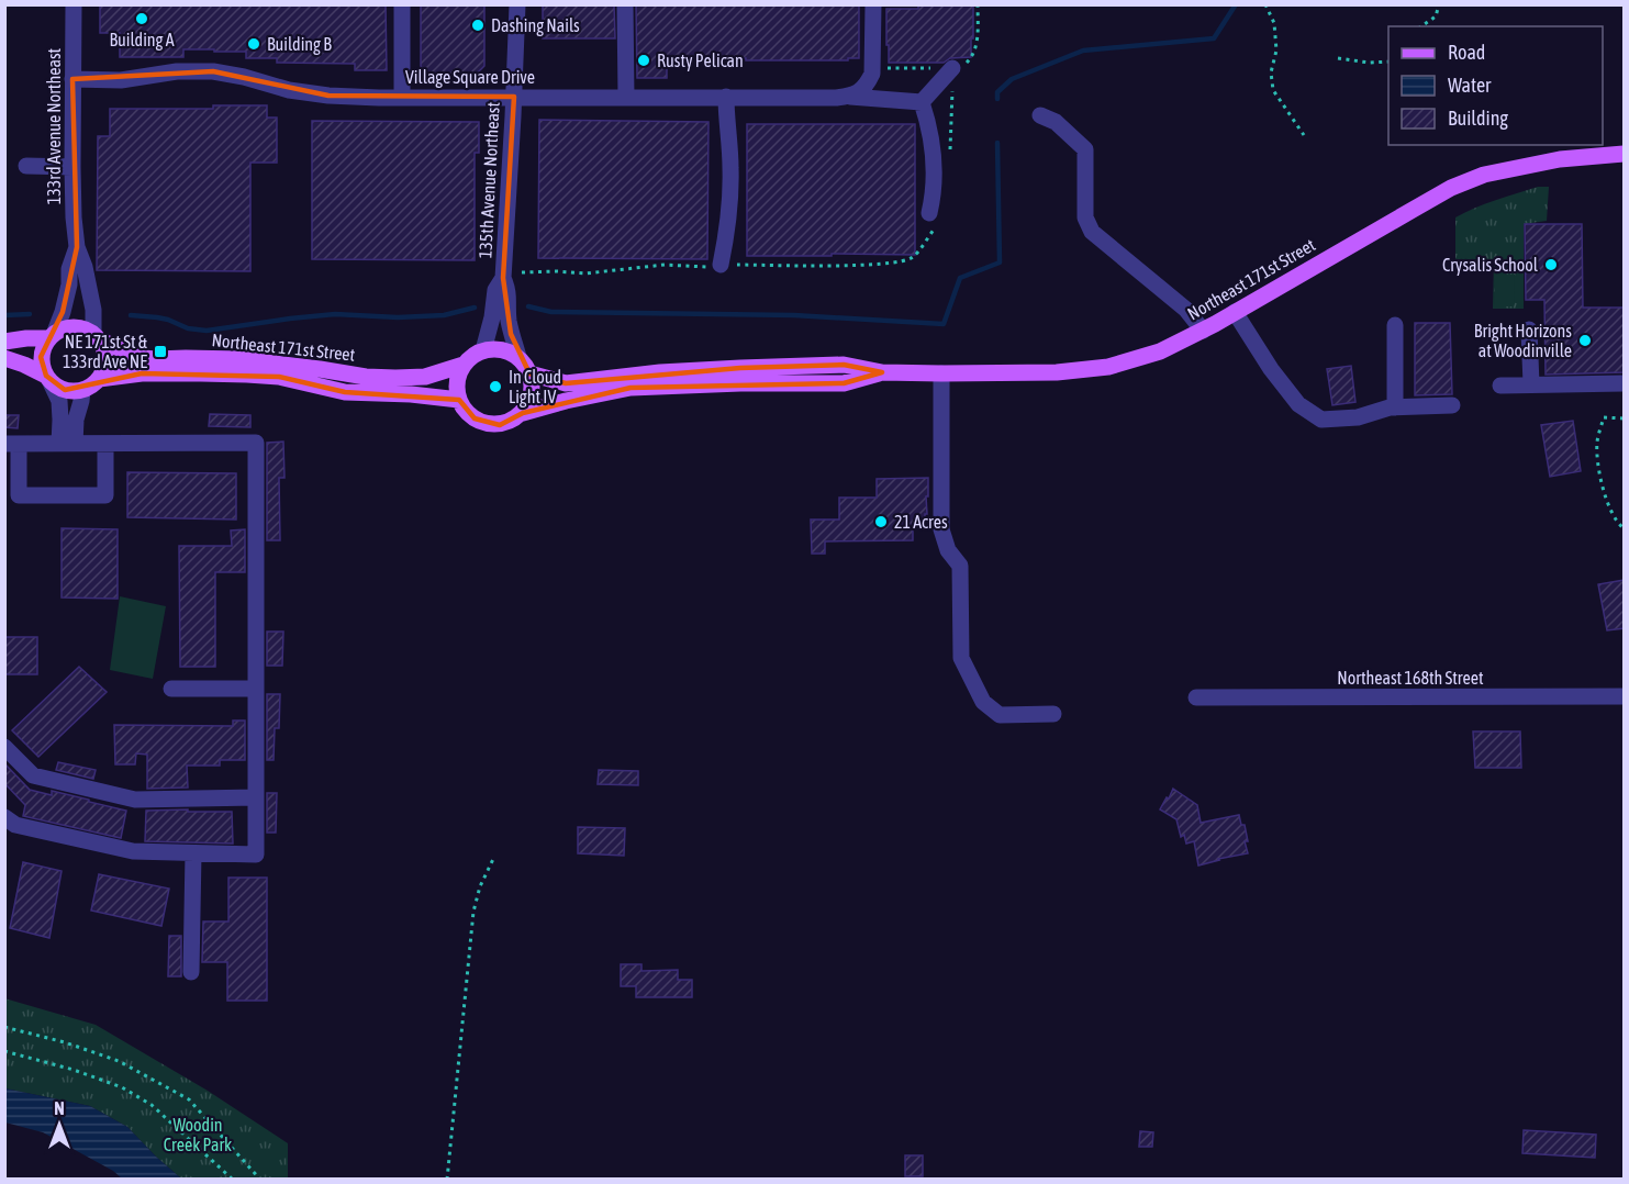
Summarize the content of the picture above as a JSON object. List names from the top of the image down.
{
  "streets": {
    "main road": ["Northeast 171st Street"],
    "street": [
      "Village Square Drive",
      "133rd Avenue Northeast",
      "135th Avenue Northeast",
      "Northeast 168th Street"
    ]
  },
  "crossings": [
    ["Village Square Drive", "133rd Avenue Northeast"],
    ["Village Square Drive", "135th Avenue Northeast"],
    ["133rd Avenue Northeast", "Northeast 171st Street"],
    ["135th Avenue Northeast", "Northeast 171st Street"]
  ],
  "parks": ["Woodin Creek Park"],
  "places": {
    "other": [
      "Building A",
      "Dashing Nails",
      "Building B",
      "Rusty Pelican",
      "Crysalis School",
      "Bright Horizons at Woodinville",
      "In Cloud Light IV",
      "21 Acres"
    ],
    "transit": ["NE 171st St & 133rd Ave NE"]
  },
  "legend": ["Road", "Water", "Building"],
  "north": "top"
}
